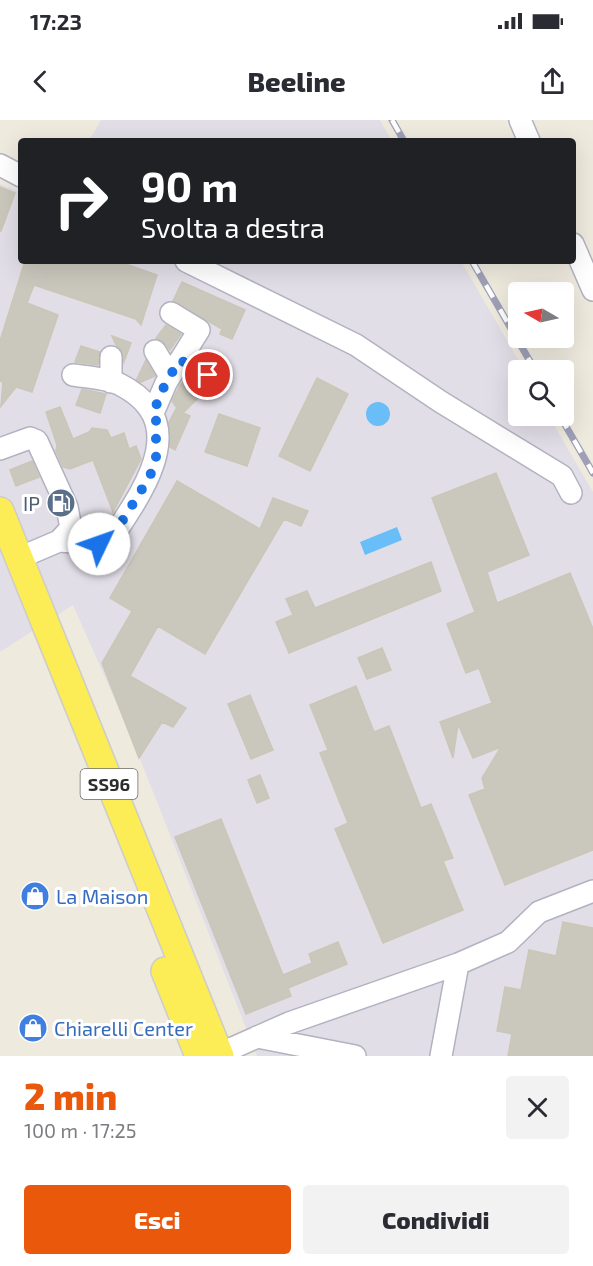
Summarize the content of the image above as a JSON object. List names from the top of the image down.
{
  "streets": {
    "main road": ["SS96"]
  },
  "places": {
    "fuel station": ["IP"],
    "shop": ["La Maison", "Chiarelli Center"]
  },
  "north": "left",
  "page": {
    "status": "17:23",
    "header": "Beeline",
    "turn": ["90 m", "Svolta a destra"],
    "heading": ["2 min", "100 m · 17:25"],
    "buttons": ["Esci", "Condividi"]
  }
}
